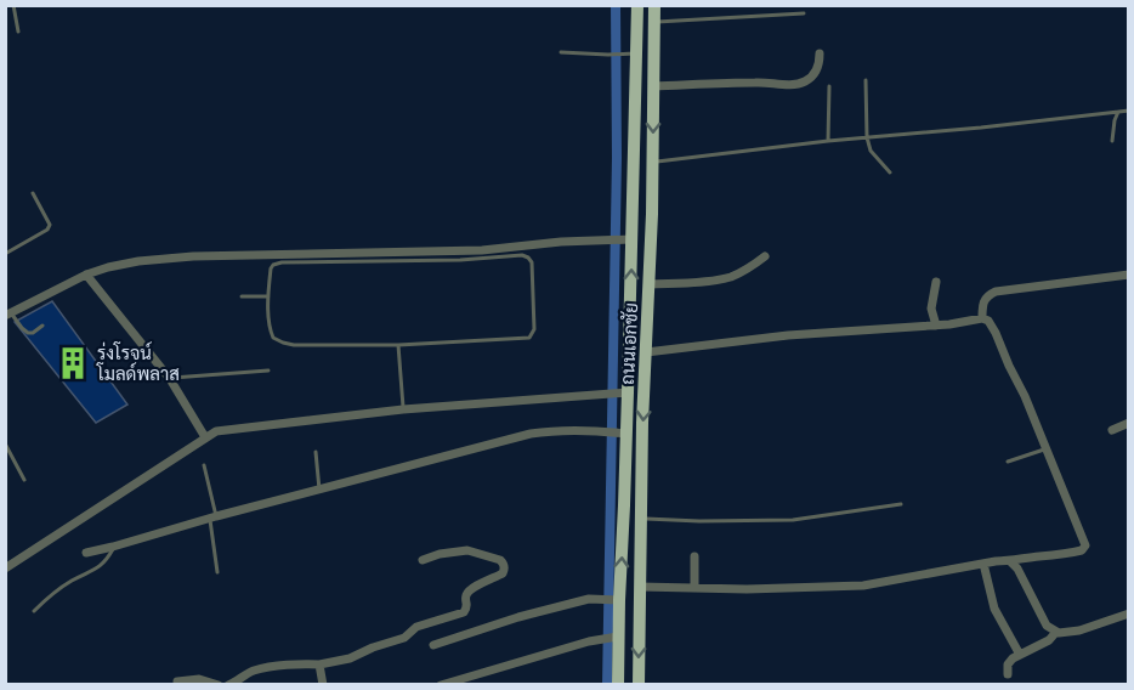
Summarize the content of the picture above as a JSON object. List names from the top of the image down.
{
  "streets": {
    "main road": ["ถนนเอกชัย"]
  },
  "places": {
    "building": ["รุ่งโรจน์ โมลด์พลาส"]
  }
}
